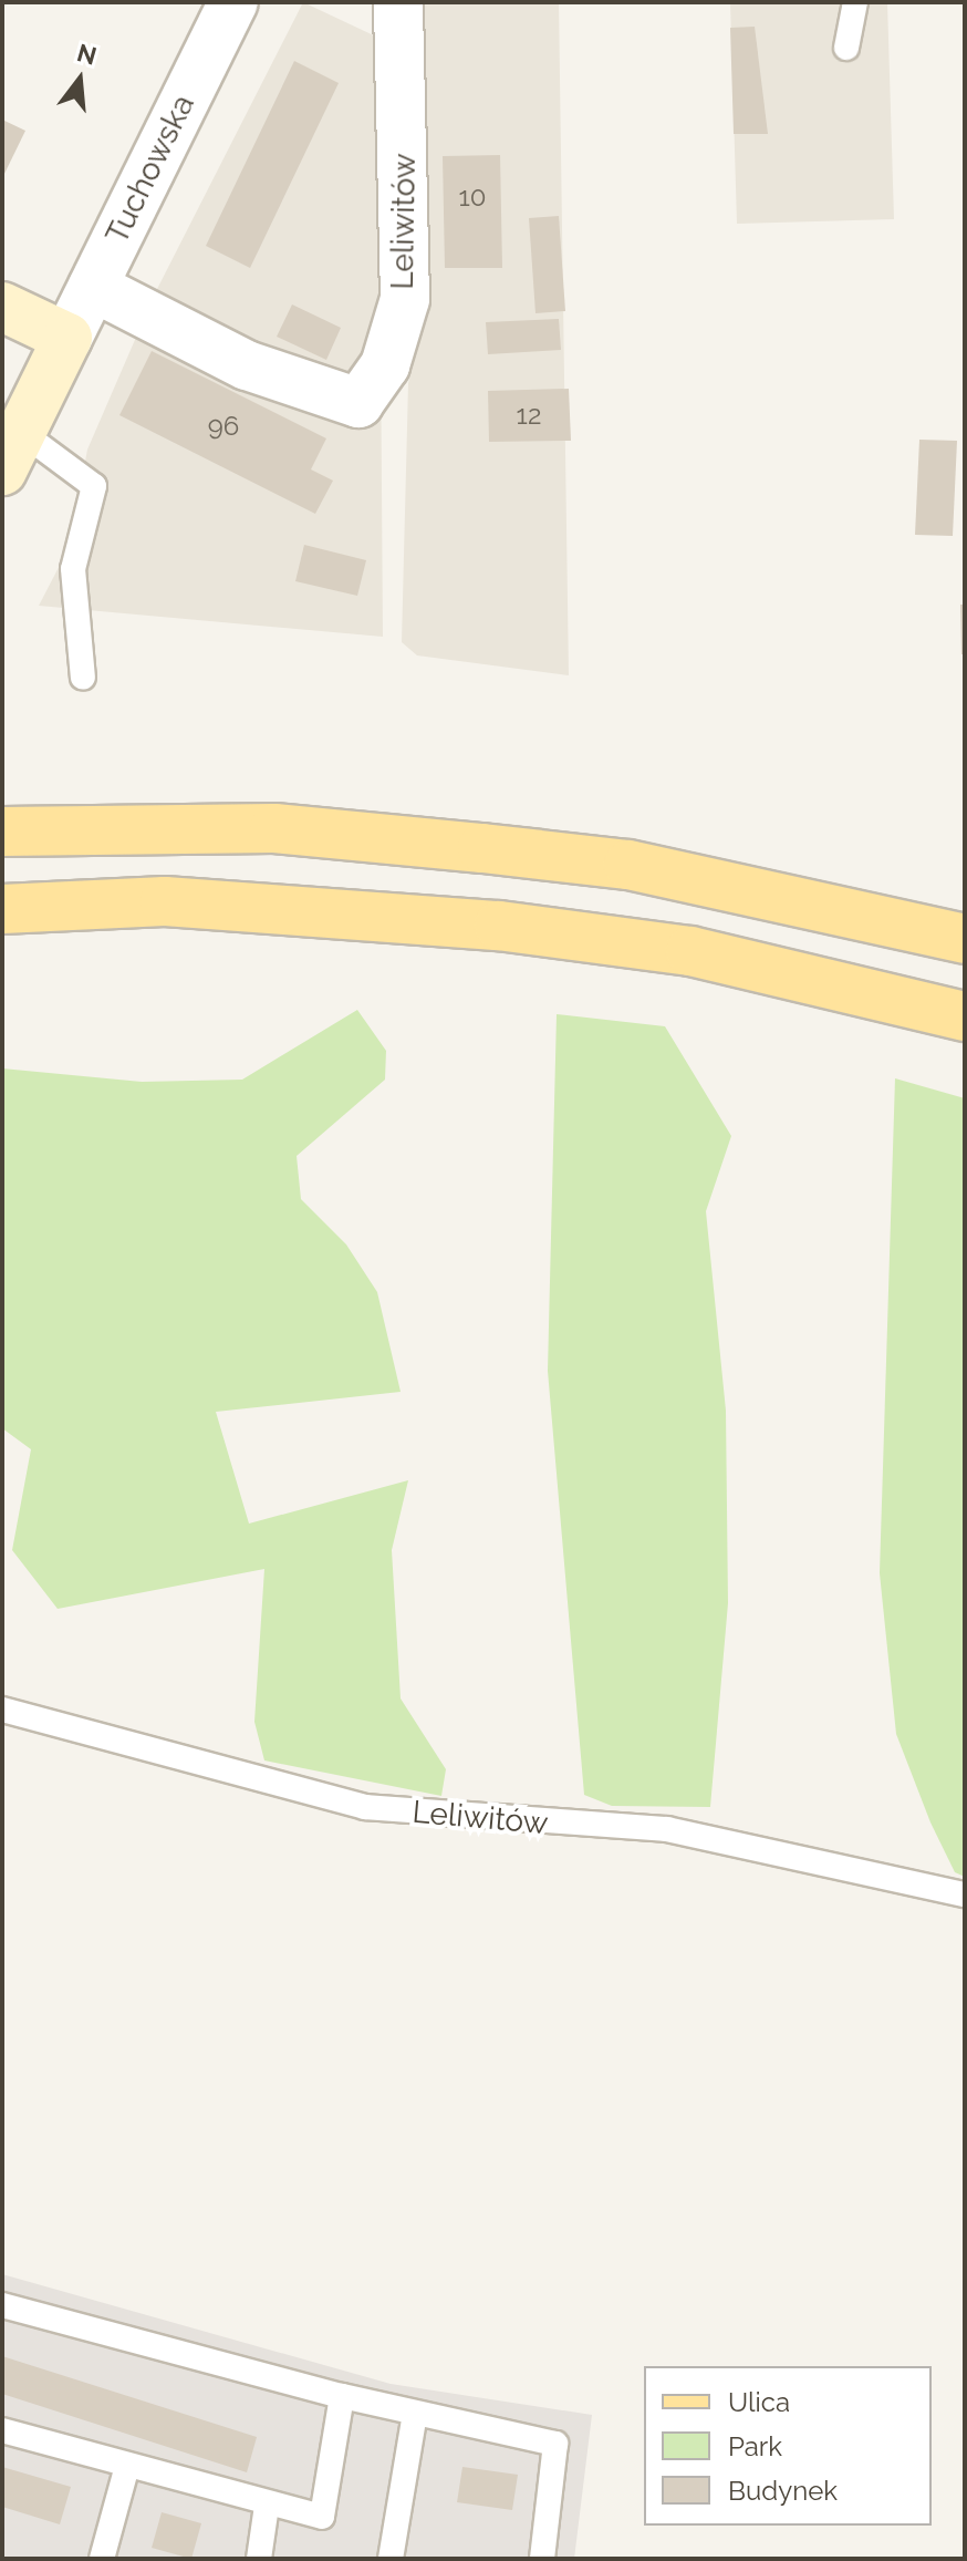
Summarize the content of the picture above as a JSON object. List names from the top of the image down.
{
  "streets": {
    "main road": ["Tuchowska"],
    "street": ["Leliwitów"]
  },
  "crossings": [
    ["Tuchowska", "Leliwitów"]
  ],
  "house_numbers": ["10", "12", "96"],
  "legend": ["Ulica", "Park", "Budynek"],
  "north": "top"
}
